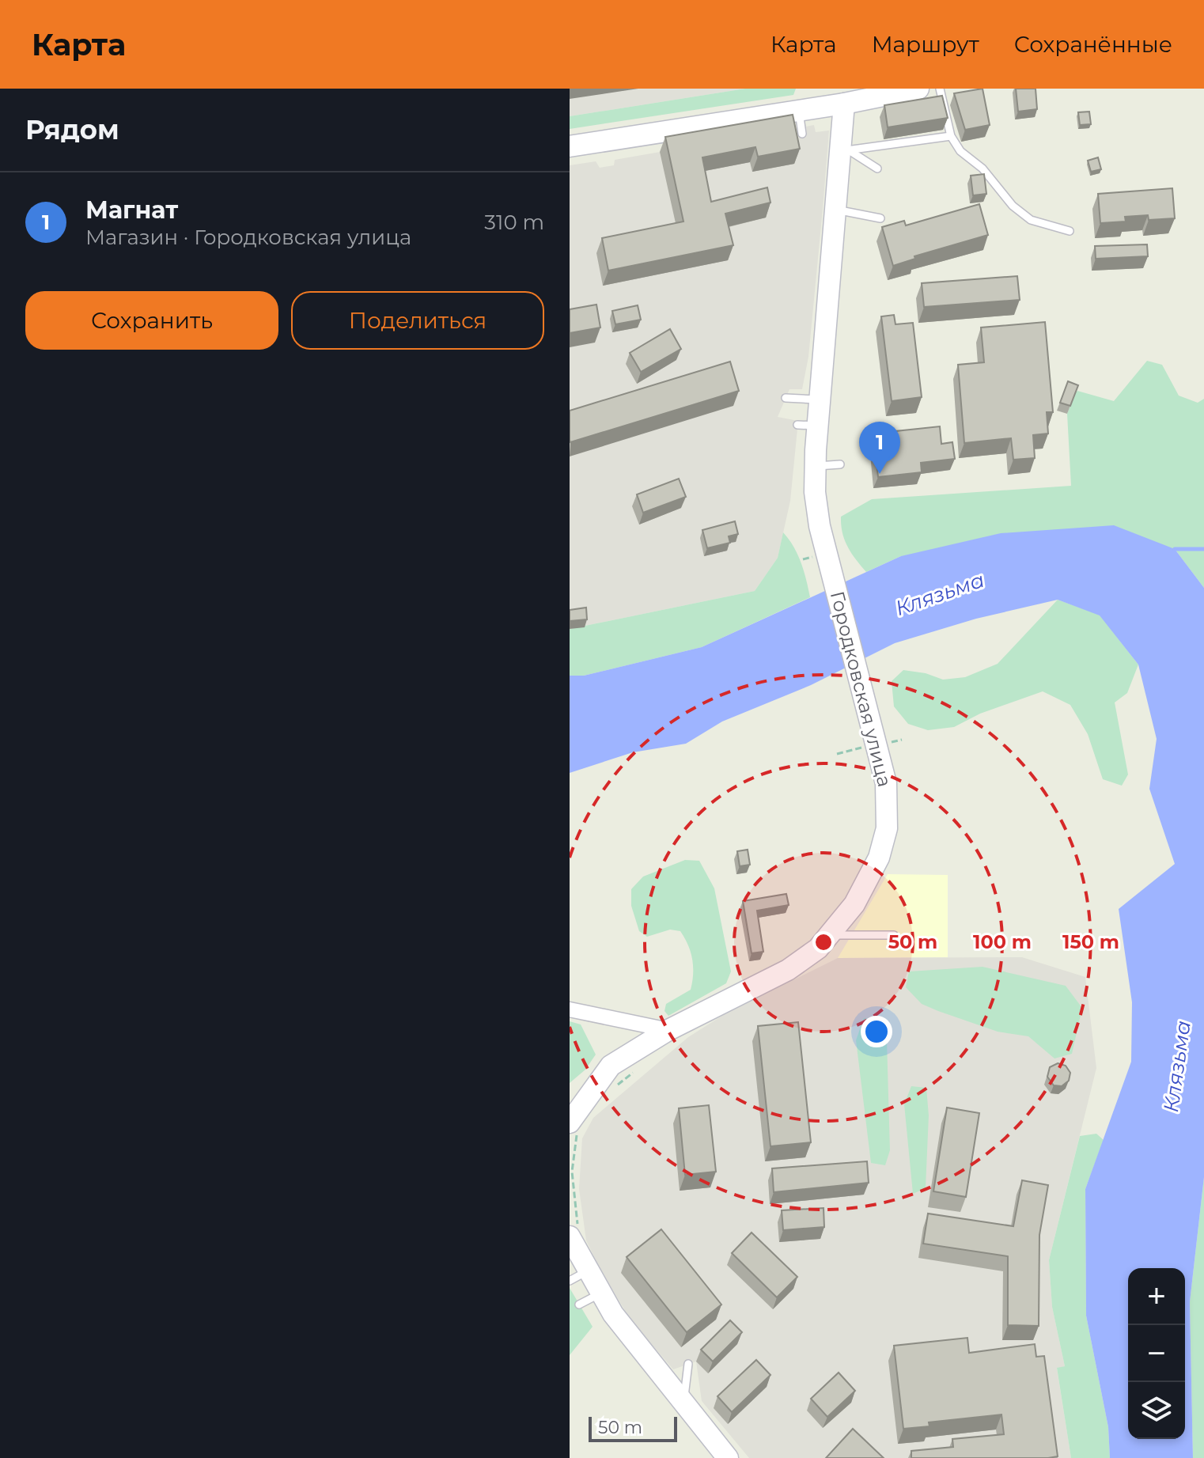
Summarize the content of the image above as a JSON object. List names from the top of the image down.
{
  "streets": {
    "main road": ["Городковская улица"]
  },
  "water": ["Клязьма"],
  "scale_bar": "50 m",
  "page": {
    "header": "Карта",
    "nav": ["Карта", "Маршрут", "Сохранённые"],
    "heading": "Рядом",
    "list": [
      {
        "mark": "1",
        "name": "Магнат",
        "note": "Магазин · Городковская улица",
        "value": "310 m"
      }
    ],
    "buttons": ["Сохранить", "Поделиться"],
    "pins": "1",
    "map_buttons": ["+", "−"],
    "scale": "50 m"
  },
  "rings": ["50 m", "100 m", "150 m"]
}
